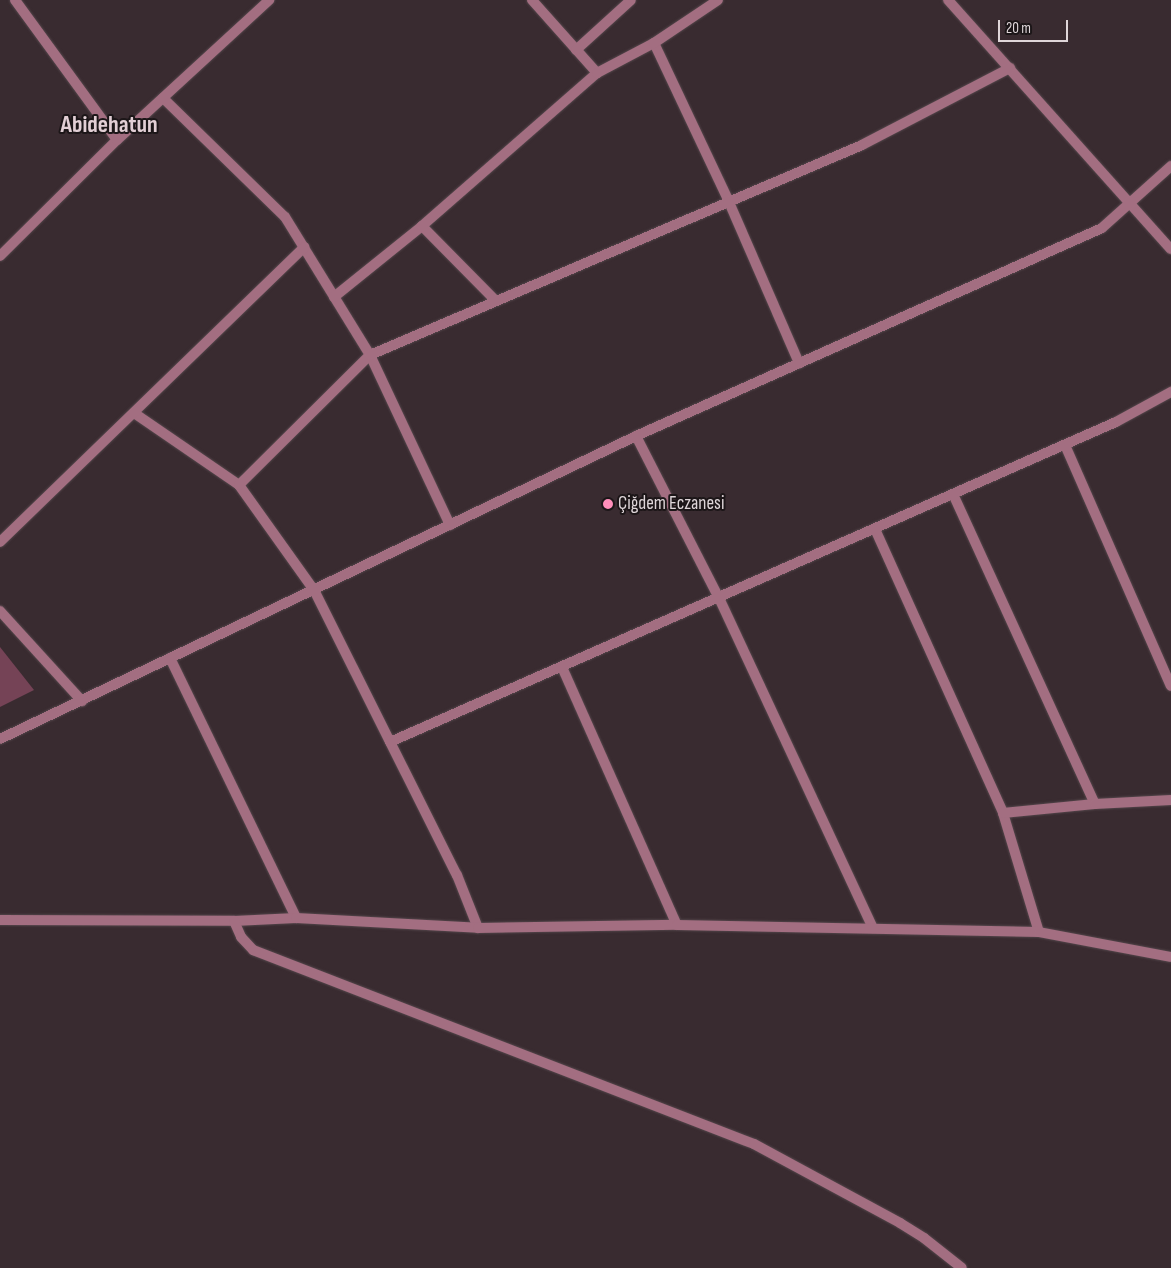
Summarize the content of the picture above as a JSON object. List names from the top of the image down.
{
  "districts": ["Abidehatun"],
  "places": ["Çiğdem Eczanesi"],
  "scale_bar": "20 m"
}
